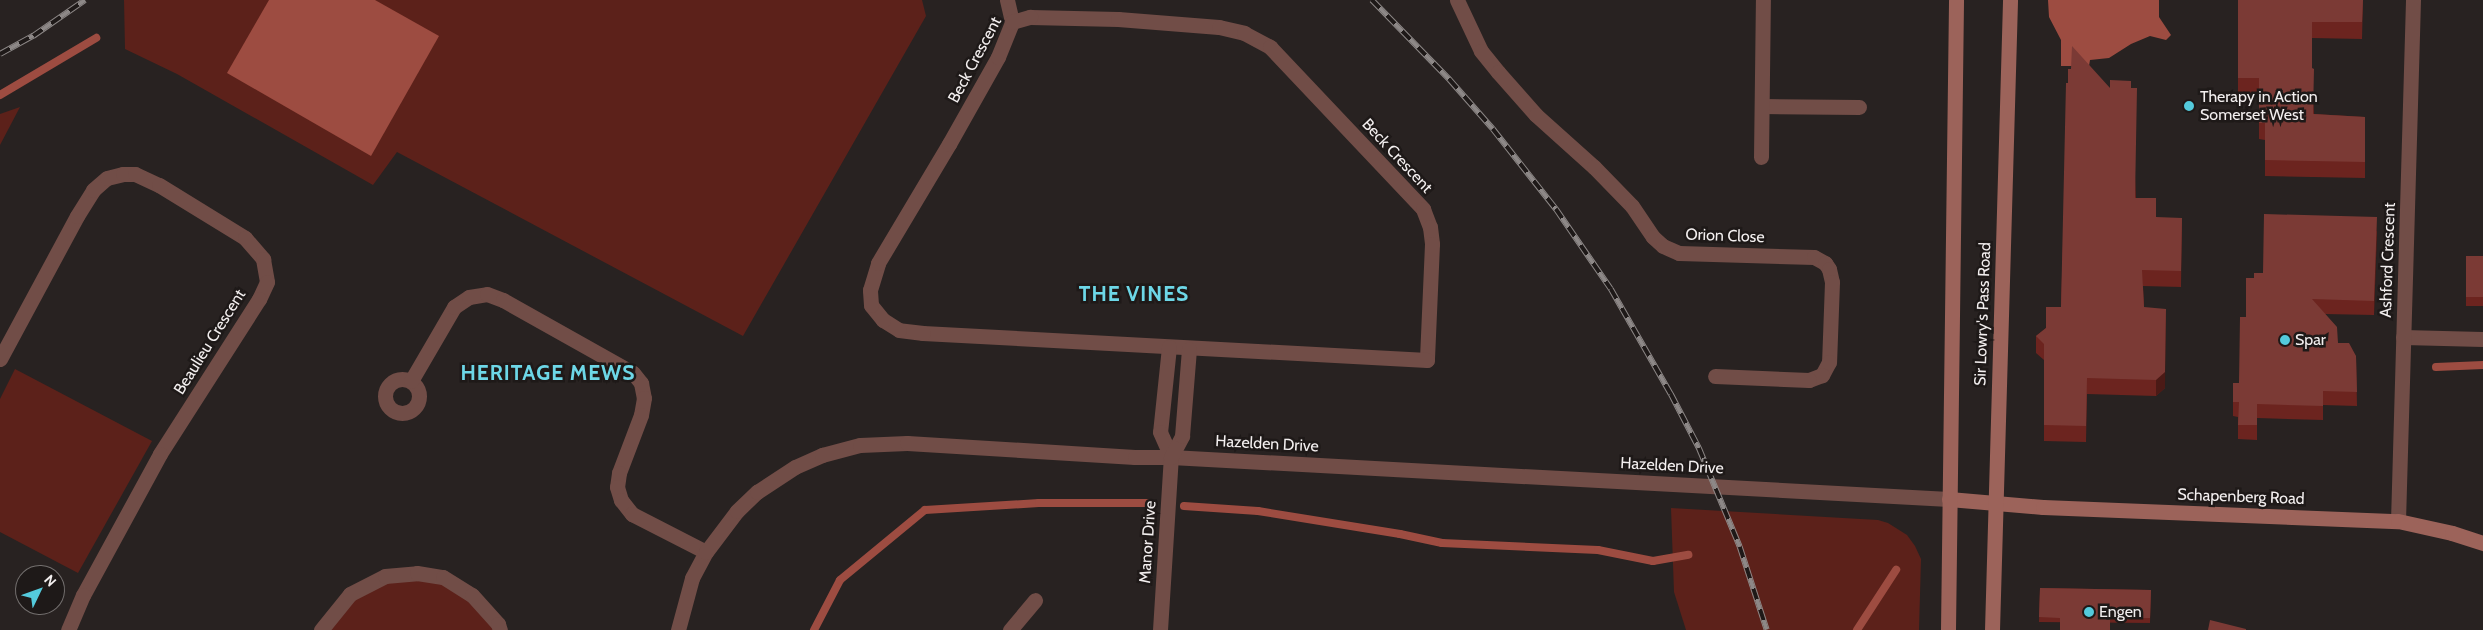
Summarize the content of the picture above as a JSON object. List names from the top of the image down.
{
  "streets": {
    "main road": ["Sir Lowry's Pass Road", "Schapenberg Road"],
    "street": [
      "Beck Crescent",
      "Orion Close",
      "Ashford Crescent",
      "Beaulieu Crescent",
      "Hazelden Drive",
      "Manor Drive"
    ]
  },
  "crossings": [
    ["Ashford Crescent", "Schapenberg Road"],
    ["Sir Lowry's Pass Road", "Hazelden Drive"],
    ["Sir Lowry's Pass Road", "Schapenberg Road"],
    ["Hazelden Drive", "Schapenberg Road"],
    ["Hazelden Drive", "Manor Drive"]
  ],
  "districts": ["THE VINES", "HERITAGE MEWS"],
  "places": ["Therapy in Action Somerset West", "Spar", "Engen"],
  "north": "top right"
}
